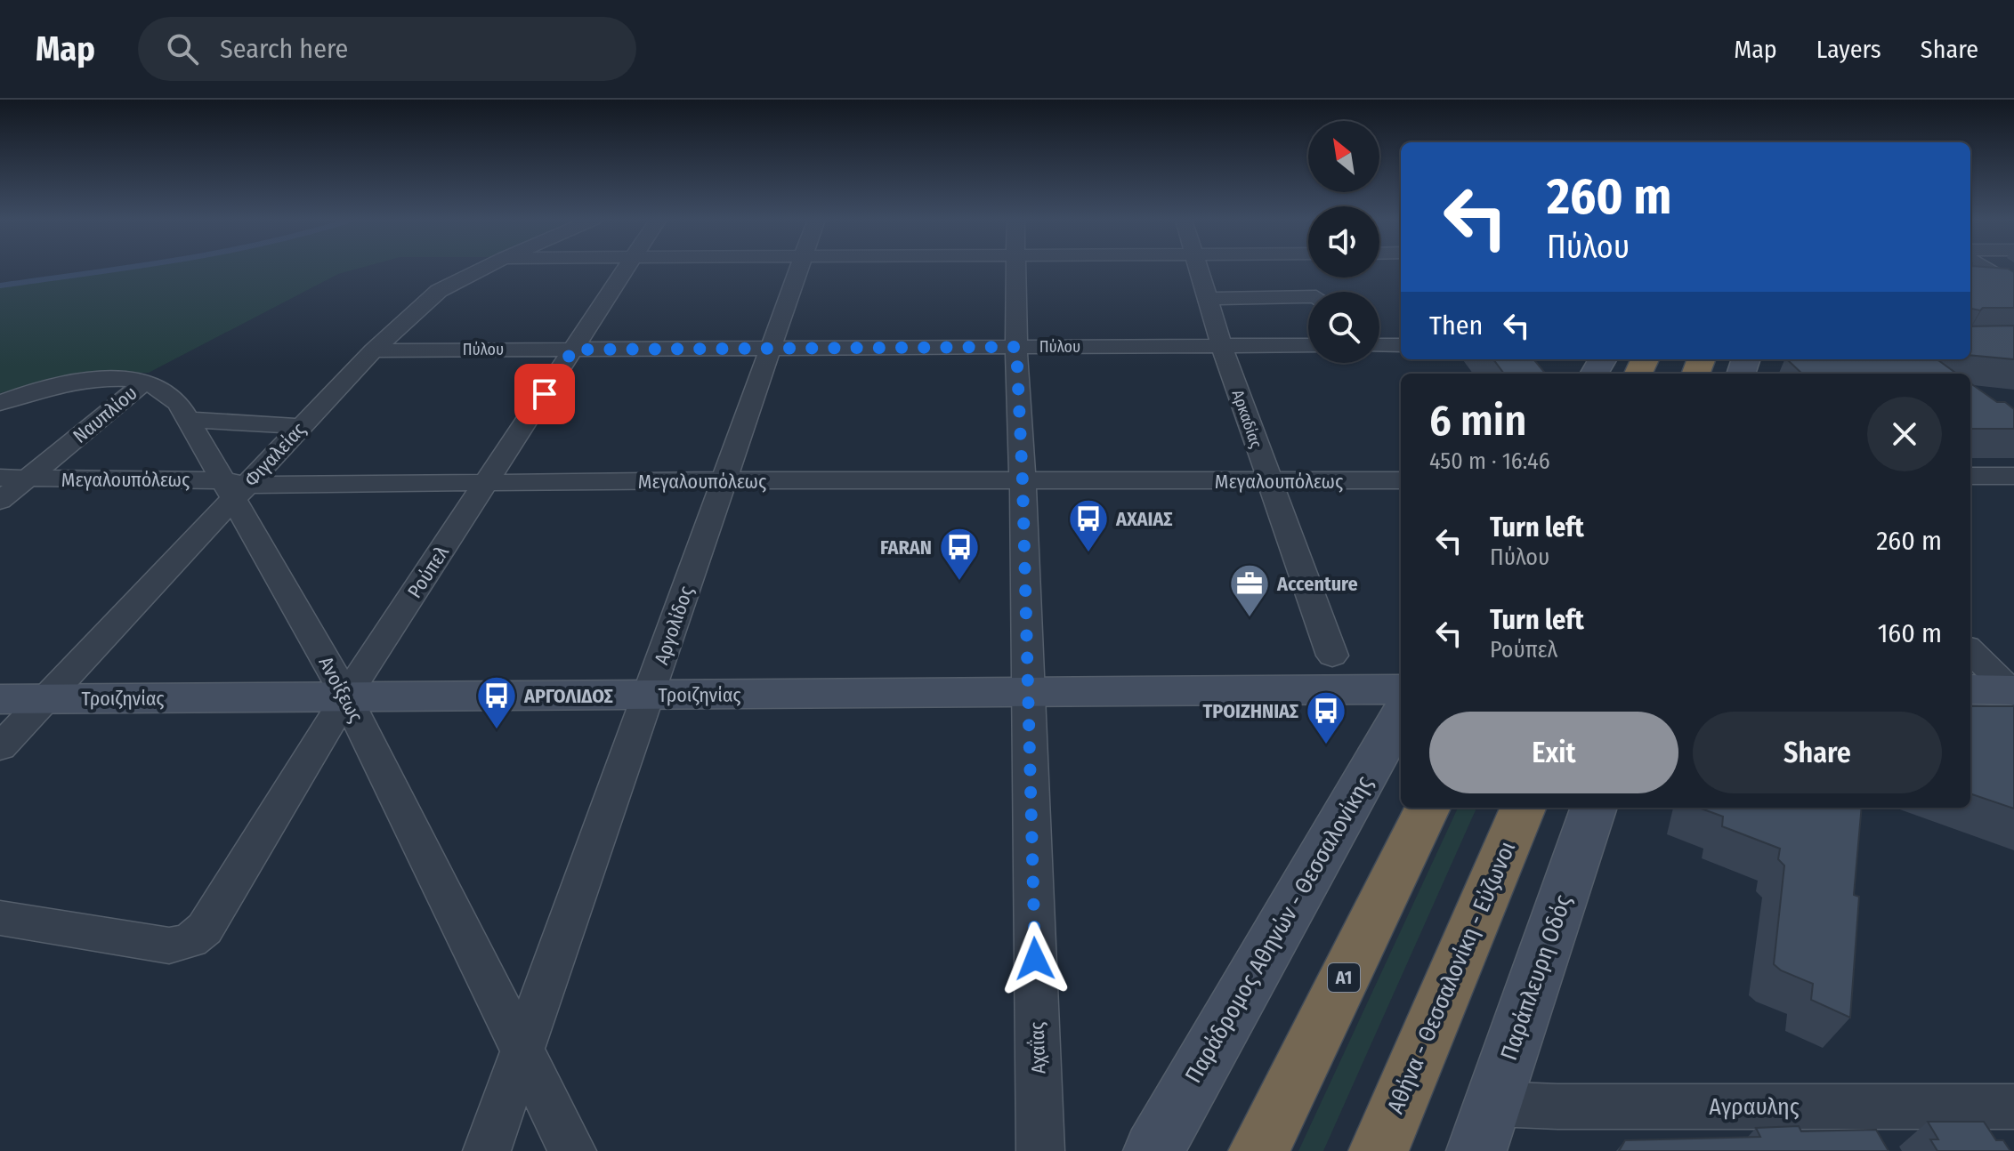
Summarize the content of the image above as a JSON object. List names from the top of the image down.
{
  "streets": {
    "highway": ["Α1", "Αθήνα - Θεσσαλονίκη - Εύζωνοι"],
    "street": [
      "Πύλου",
      "Ναυπλίου",
      "Αρκαδίας",
      "Φιγαλείας",
      "Μεγαλουπόλεως",
      "Ρούπελ",
      "Αργολίδος",
      "Ανοίξεως",
      "Τροιζηνίας",
      "Παράδρομος Αθηνών - Θεσσαλονίκης",
      "Παράπλευρη Οδός",
      "Αχαΐας",
      "Αγραυλης"
    ]
  },
  "crossings": [
    ["Πύλου", "Αρκαδίας"],
    ["Πύλου", "Φιγαλείας"],
    ["Πύλου", "Ρούπελ"],
    ["Πύλου", "Αργολίδος"],
    ["Πύλου", "Αχαΐας"],
    ["Ναυπλίου", "Μεγαλουπόλεως"],
    ["Ναυπλίου", "Ανοίξεως"],
    ["Αρκαδίας", "Μεγαλουπόλεως"],
    ["Φιγαλείας", "Μεγαλουπόλεως"],
    ["Φιγαλείας", "Ανοίξεως"],
    ["Φιγαλείας", "Τροιζηνίας"],
    ["Μεγαλουπόλεως", "Ρούπελ"],
    ["Μεγαλουπόλεως", "Αργολίδος"],
    ["Μεγαλουπόλεως", "Ανοίξεως"],
    ["Μεγαλουπόλεως", "Αχαΐας"],
    ["Ρούπελ", "Ανοίξεως"],
    ["Ρούπελ", "Τροιζηνίας"],
    ["Αργολίδος", "Ανοίξεως"],
    ["Αργολίδος", "Τροιζηνίας"],
    ["Ανοίξεως", "Τροιζηνίας"],
    ["Τροιζηνίας", "Αχαΐας"],
    ["Παράπλευρη Οδός", "Αγραυλης"]
  ],
  "places": {
    "bus stop": [
      "AXAΙΑΣ",
      "FARAN",
      "ΑΡΓΟΛΙΔΟΣ",
      "ΤΡΟΙΖΗΝΙΑΣ"
    ],
    "office": ["Accenture"]
  },
  "north": "top left",
  "page": {
    "header": "Map",
    "search": "Search here",
    "nav": ["Map", "Layers", "Share"],
    "turn": ["260 m", "Πύλου"],
    "then": "Then",
    "heading": ["6 min", "450 m · 16:46"],
    "list": [
      {
        "name": "Turn left",
        "note": "Πύλου",
        "value": "260 m"
      },
      {
        "name": "Turn left",
        "note": "Ρούπελ",
        "value": "160 m"
      }
    ],
    "buttons": ["Exit", "Share"]
  }
}
